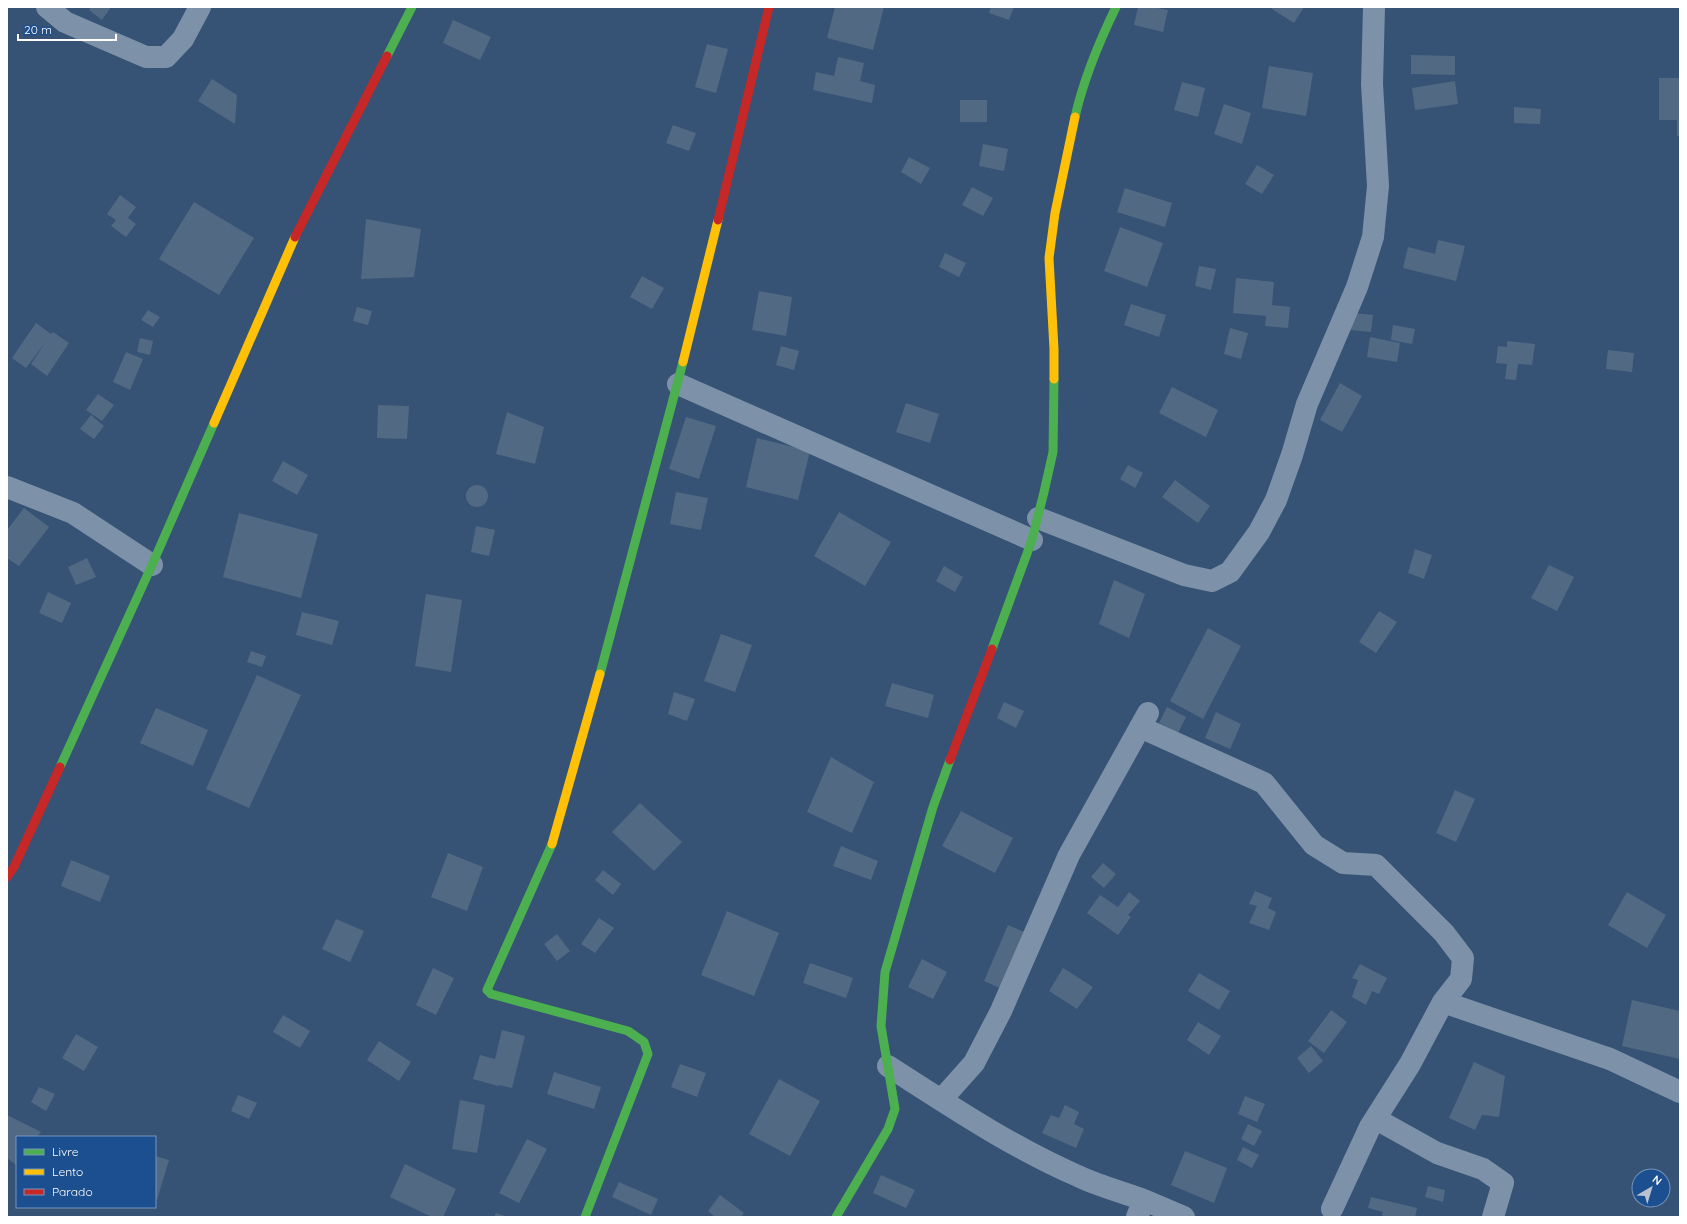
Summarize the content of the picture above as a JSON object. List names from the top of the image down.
{
  "legend": ["Livre", "Lento", "Parado"],
  "scale_bar": "20 m",
  "north": "top right"
}
